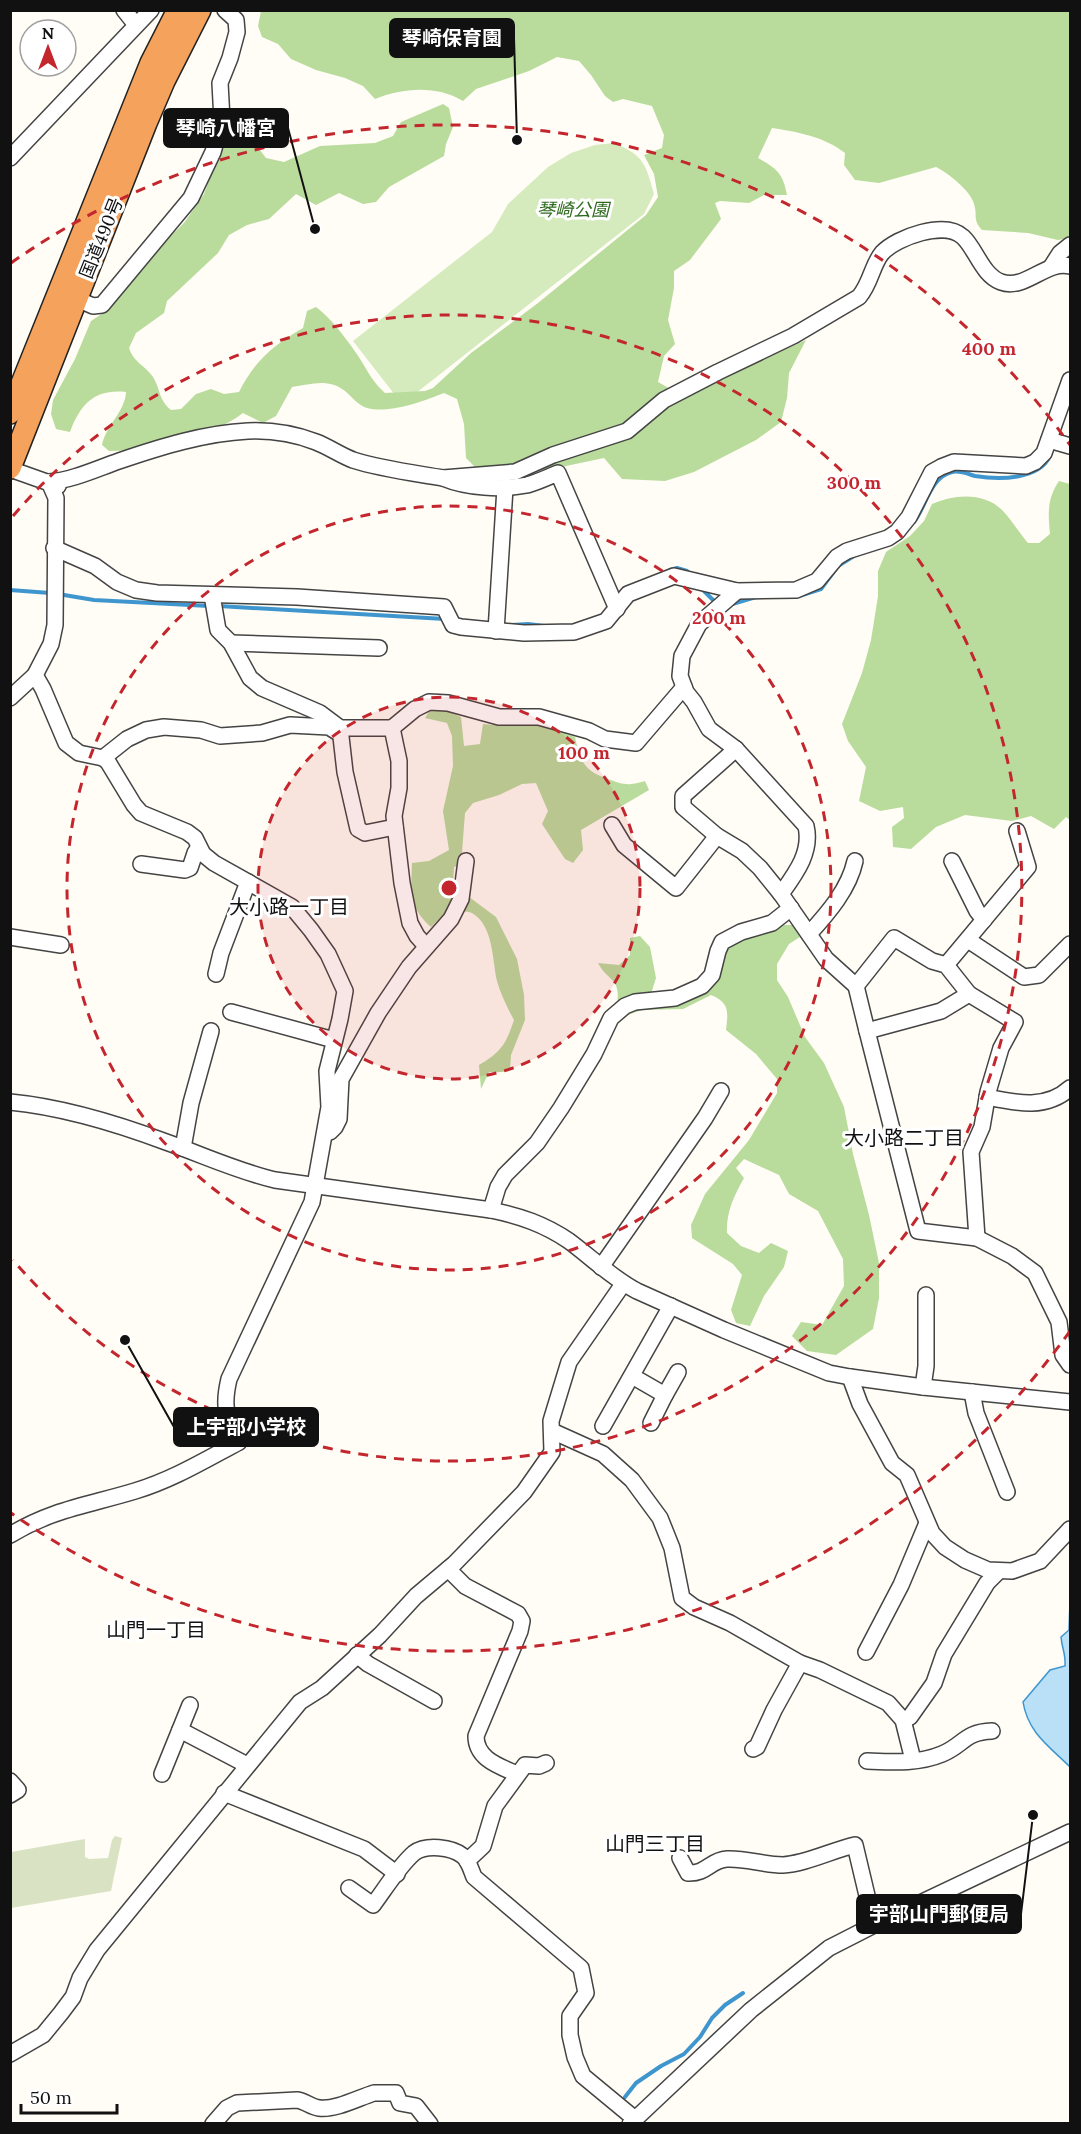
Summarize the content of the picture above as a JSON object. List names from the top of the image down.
{
  "streets": {
    "highway": ["国道490号"]
  },
  "districts": [
    "大小路一丁目",
    "大小路二丁目",
    "山門一丁目",
    "山門三丁目"
  ],
  "parks": ["琴崎公園"],
  "places": [
    "琴崎保育園",
    "琴崎八幡宮",
    "上宇部小学校",
    "宇部山門郵便局"
  ],
  "scale_bar": "50 m",
  "north": "top",
  "rings": [
    "400 m",
    "300 m",
    "200 m",
    "100 m"
  ]
}
